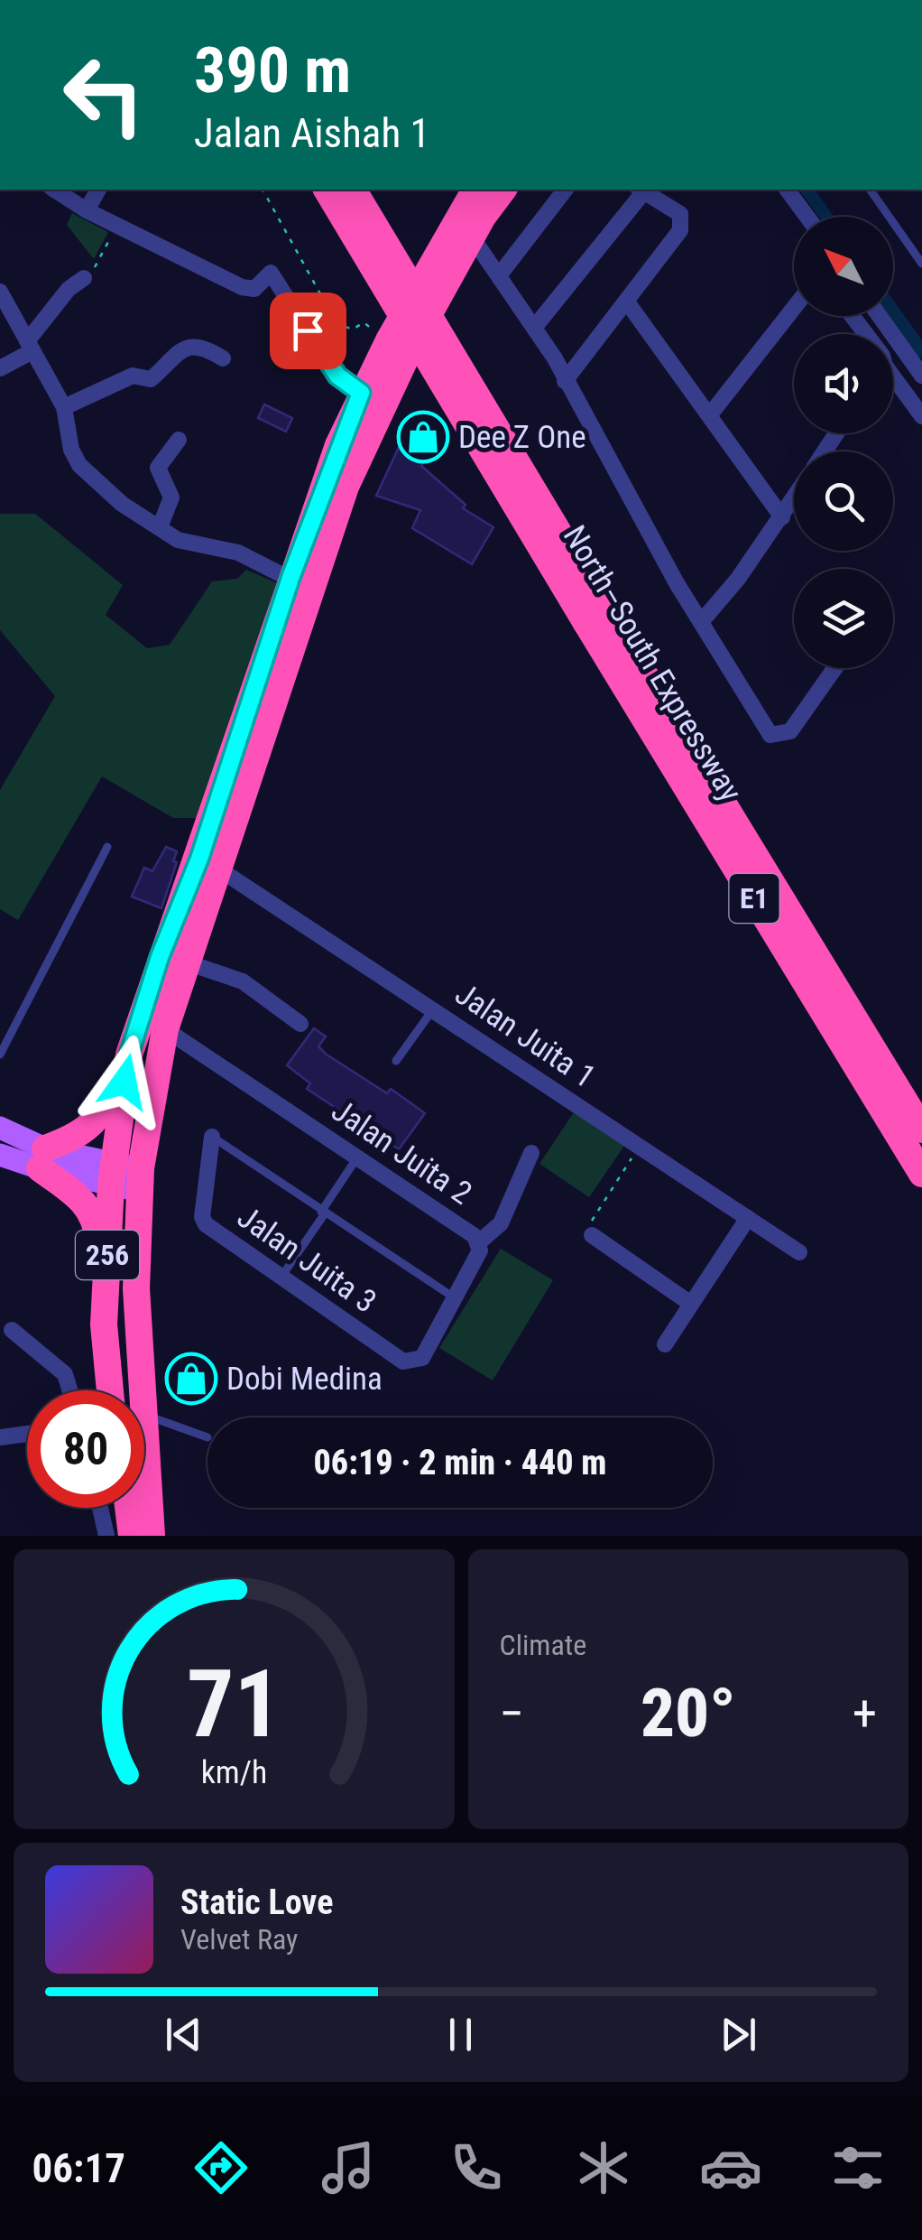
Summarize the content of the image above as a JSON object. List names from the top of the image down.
{
  "streets": {
    "highway": ["North–South Expressway", "E1", "256"],
    "street": ["Jalan Juita 1", "Jalan Juita 2", "Jalan Juita 3"]
  },
  "crossings": [
    ["Jalan Juita 2", "Jalan Juita 3"]
  ],
  "places": {
    "shop": ["Dee Z One", "Dobi Medina"]
  },
  "north": "top left",
  "page": {
    "turn": ["390 m", "Jalan Aishah 1"],
    "limit": "80",
    "trip": "06:19 · 2 min · 440 m",
    "tile": "Climate",
    "heat": ["−", "20°", "+"],
    "song": ["Static Love", "Velvet Ray"],
    "tabs": "06:17",
    "gauge": ["71", "km/h"]
  }
}
